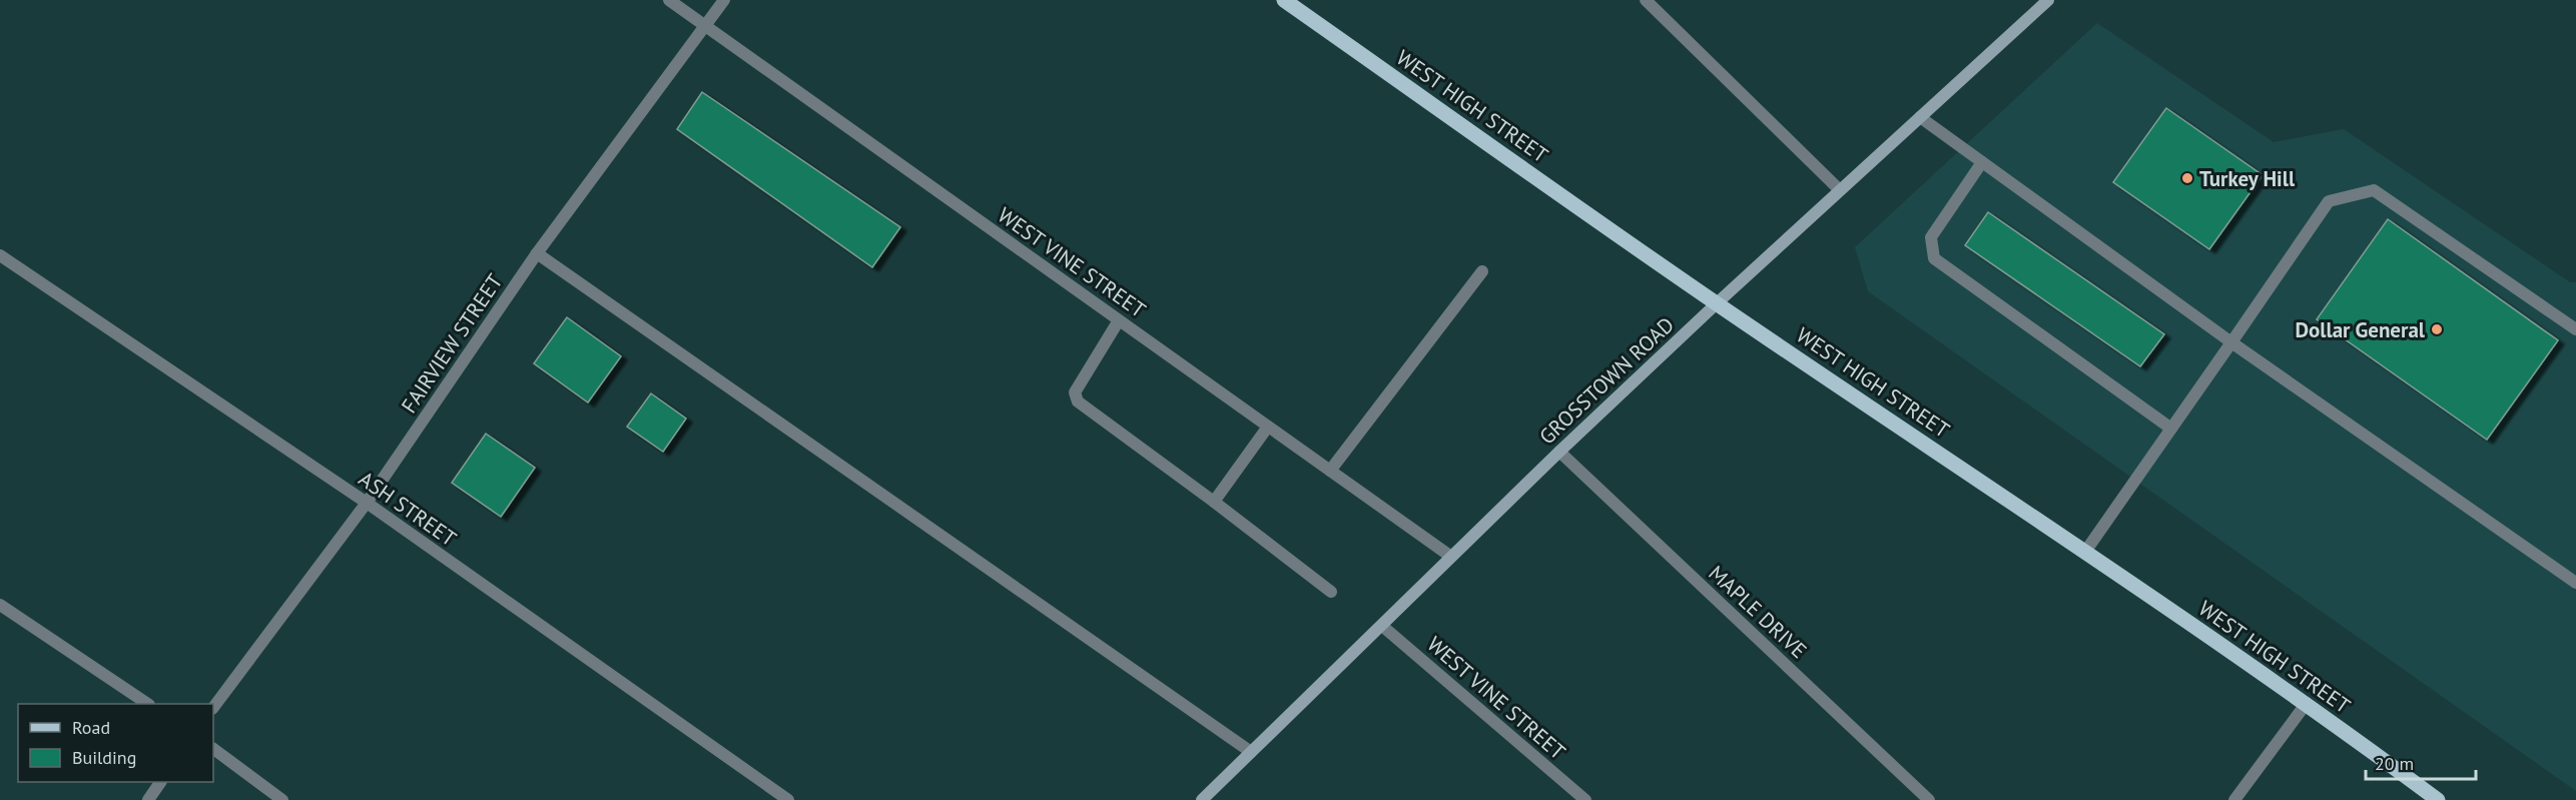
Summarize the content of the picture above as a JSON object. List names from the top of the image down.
{
  "streets": {
    "main road": ["WEST HIGH STREET"],
    "street": [
      "WEST VINE STREET",
      "FAIRVIEW STREET",
      "GROSSTOWN ROAD",
      "ASH STREET",
      "MAPLE DRIVE"
    ]
  },
  "crossings": [
    ["WEST HIGH STREET", "GROSSTOWN ROAD"],
    ["WEST VINE STREET", "FAIRVIEW STREET"],
    ["WEST VINE STREET", "GROSSTOWN ROAD"],
    ["FAIRVIEW STREET", "ASH STREET"],
    ["GROSSTOWN ROAD", "MAPLE DRIVE"]
  ],
  "places": ["Turkey Hill", "Dollar General"],
  "legend": ["Road", "Building"],
  "scale_bar": "20 m"
}
